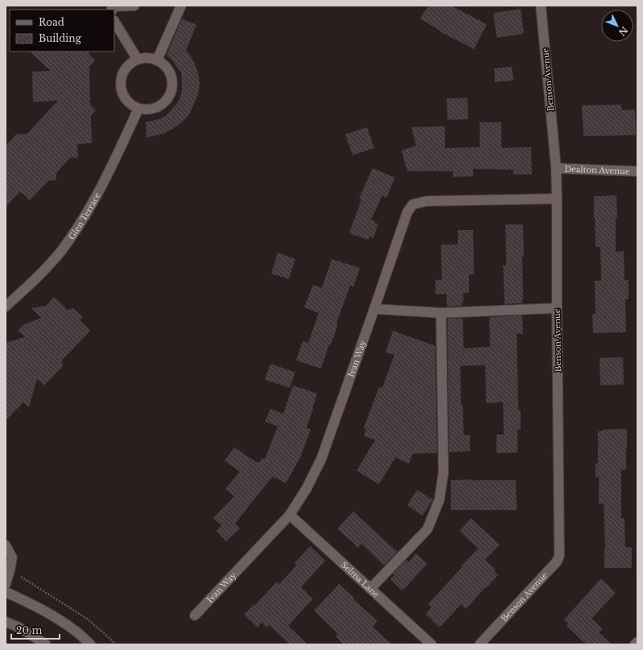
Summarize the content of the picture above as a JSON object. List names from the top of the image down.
{
  "streets": {
    "street": [
      "Benson Avenue",
      "Dealton Avenue",
      "Glen Terrace",
      "Ivan Way",
      "Selma Lane"
    ]
  },
  "crossings": [
    ["Benson Avenue", "Dealton Avenue"],
    ["Benson Avenue", "Ivan Way"],
    ["Ivan Way", "Selma Lane"]
  ],
  "legend": ["Road", "Building"],
  "scale_bar": "20 m",
  "north": "bottom right"
}
